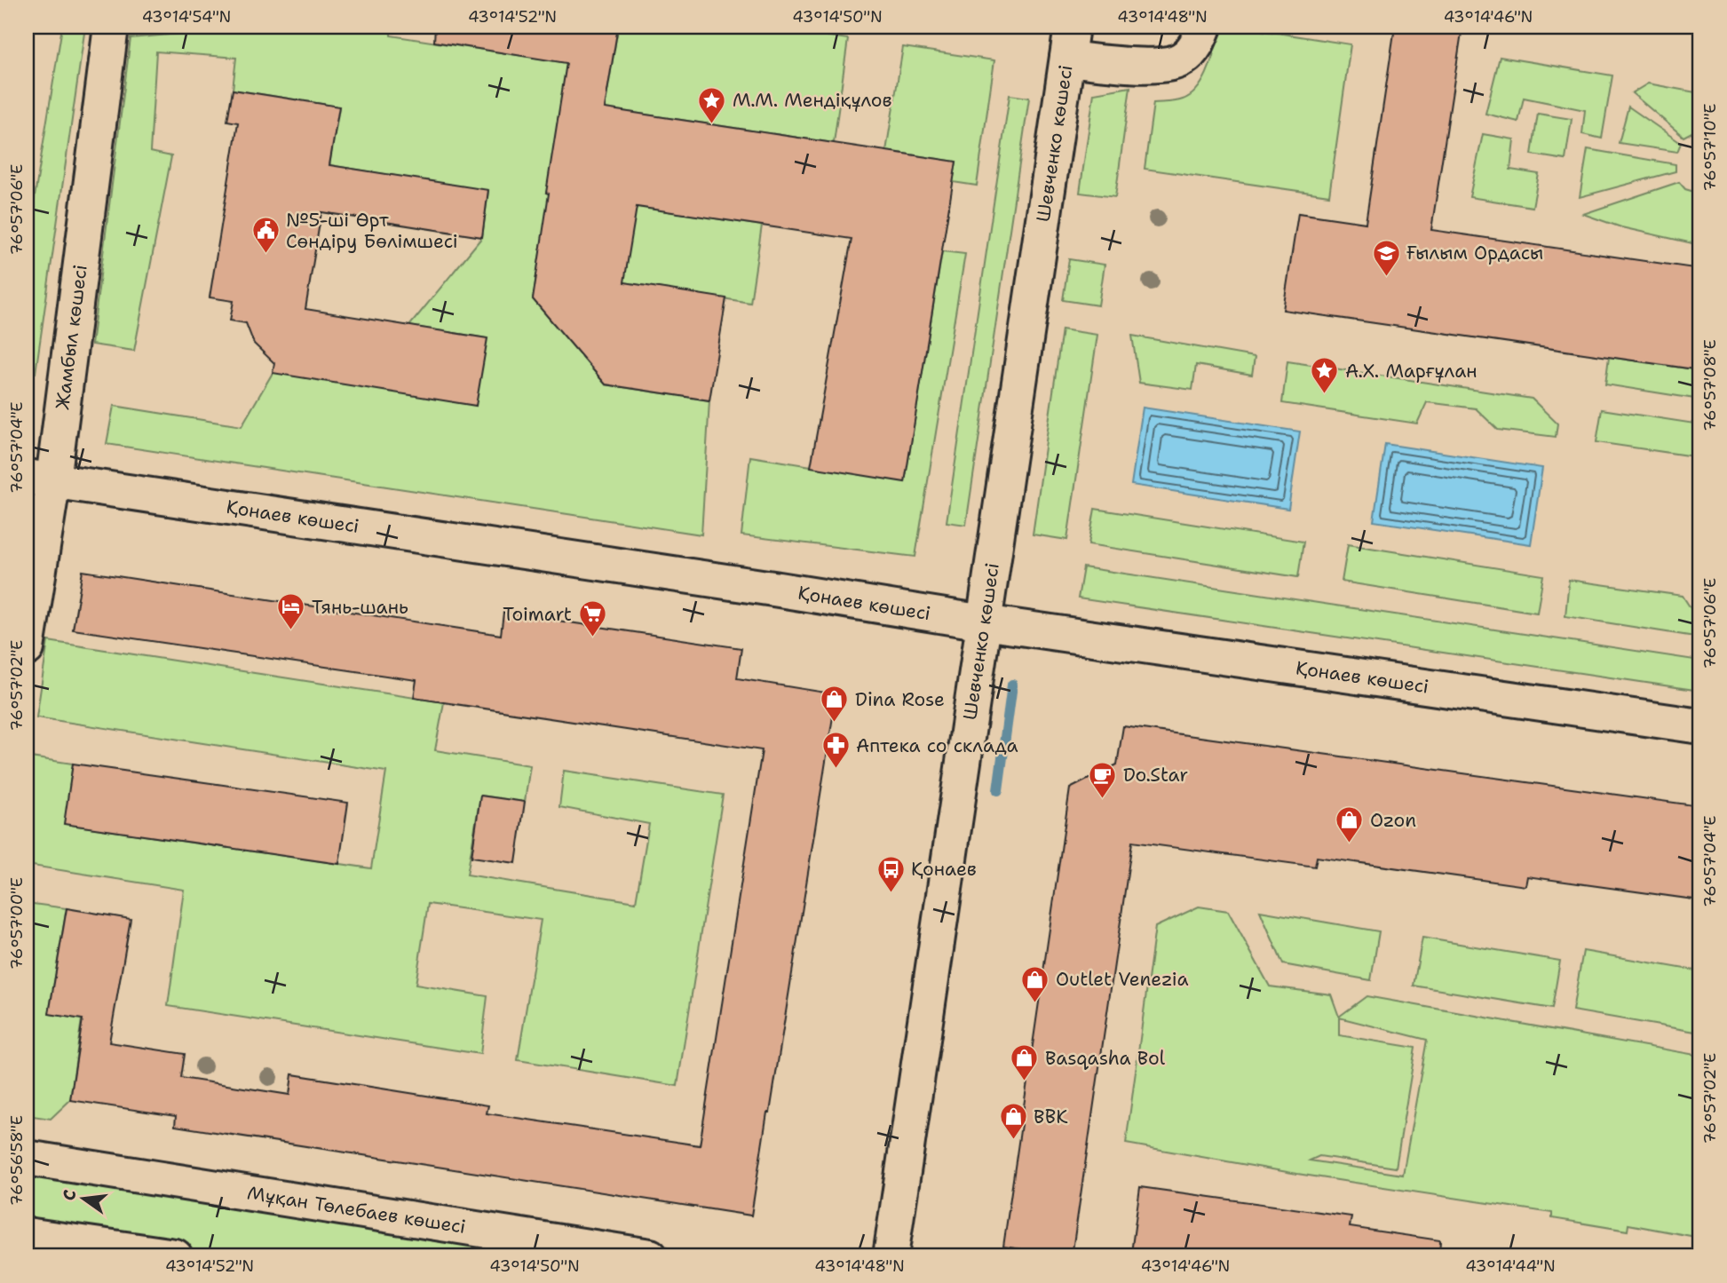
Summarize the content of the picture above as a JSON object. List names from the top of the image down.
{
  "streets": {
    "street": [
      "Шевченко көшесі",
      "Жамбыл көшесі",
      "Қонаев көшесі",
      "Мұқан Төлебаев көшесі"
    ]
  },
  "crossings": [
    ["Шевченко көшесі", "Қонаев көшесі"],
    ["Жамбыл көшесі", "Қонаев көшесі"]
  ],
  "places": {
    "place": ["М.М. Мендіқұлов", "А.Х. Марғұлан"],
    "public building": ["№5-ші Өрт Сөндіру Бөлімшесі"],
    "school or university": ["Ғылым Ордасы"],
    "hotel": ["Тянь-шань"],
    "supermarket": ["Toimart"],
    "shop": [
      "Dina Rose",
      "Ozon",
      "Outlet Venezia",
      "Basqasha Bol",
      "BBK"
    ],
    "pharmacy": ["Аптека со склада"],
    "cafe": ["Do.Star"],
    "bus stop": ["Қонаев"]
  },
  "north": "left",
  "coordinates": [
    "43°14'54\"N",
    "43°14'52\"N",
    "43°14'50\"N",
    "43°14'48\"N",
    "43°14'46\"N",
    "76°57'10\"E",
    "76°57'06\"E",
    "76°57'08\"E",
    "76°57'04\"E",
    "76°57'02\"E",
    "76°57'00\"E",
    "76°56'58\"E",
    "43°14'44\"N"
  ]
}
